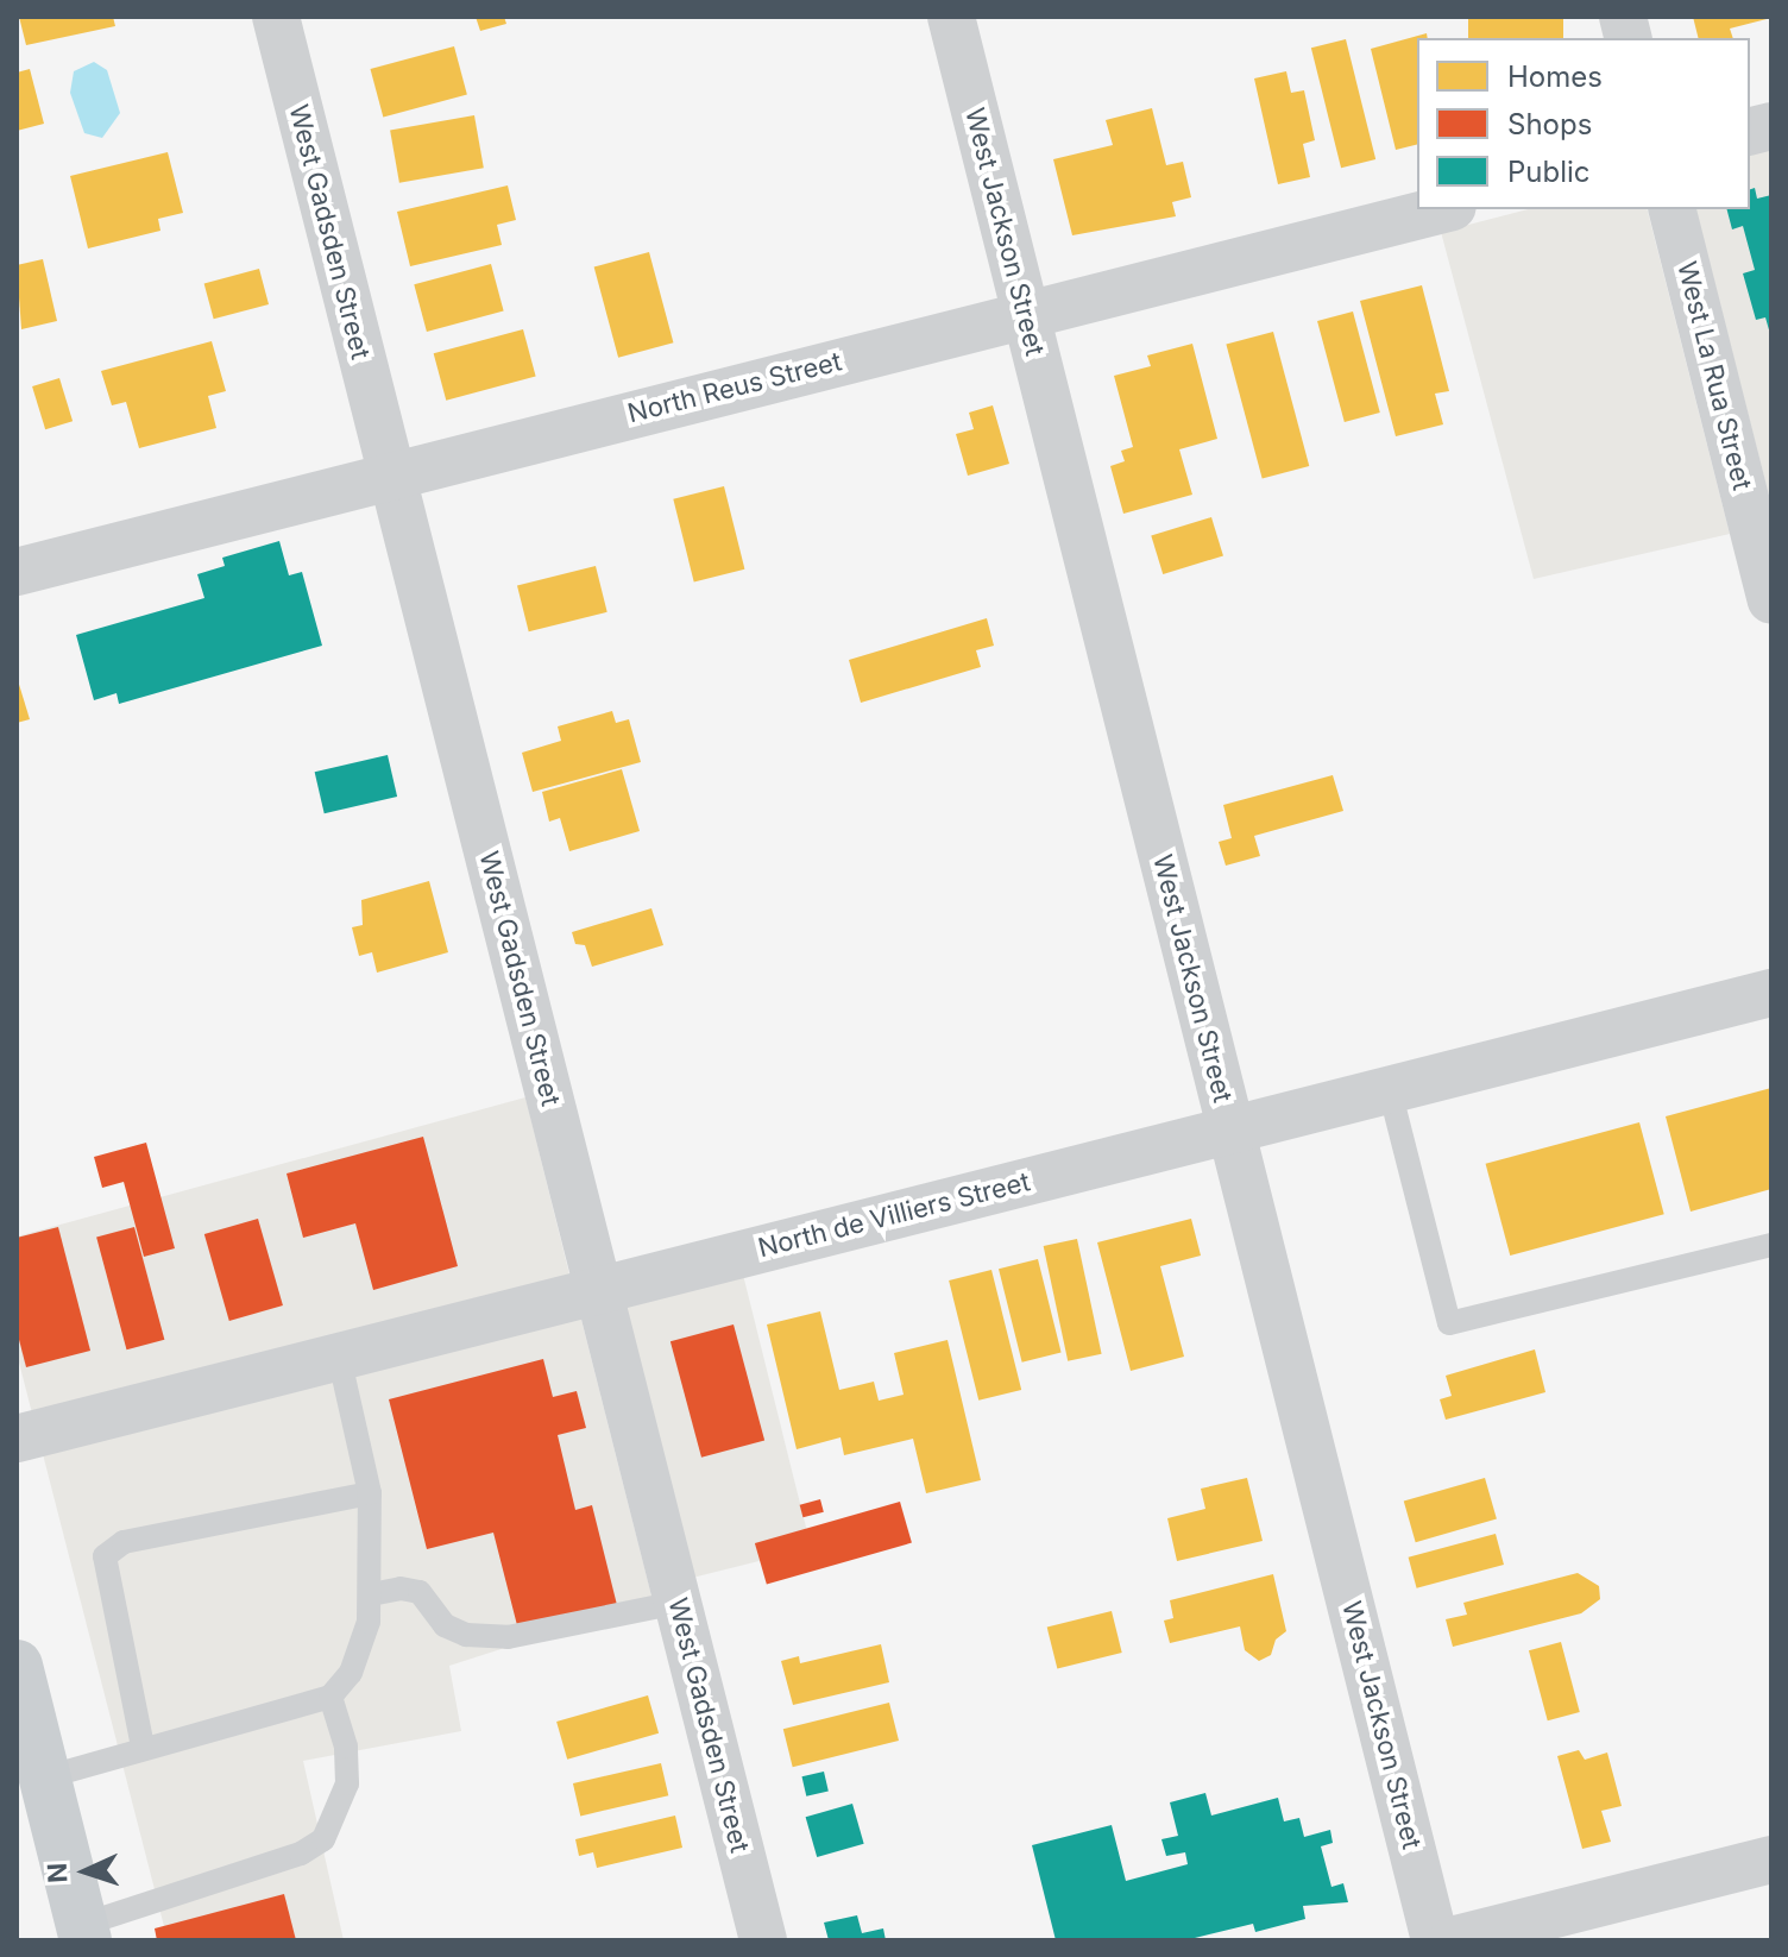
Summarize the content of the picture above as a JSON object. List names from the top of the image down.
{
  "streets": {
    "street": [
      "West Gadsden Street",
      "West Jackson Street",
      "West La Rua Street",
      "North Reus Street",
      "North de Villiers Street"
    ]
  },
  "crossings": [
    ["West Gadsden Street", "North Reus Street"],
    ["West Gadsden Street", "North de Villiers Street"],
    ["West Jackson Street", "North Reus Street"],
    ["West Jackson Street", "North de Villiers Street"]
  ],
  "legend": ["Homes", "Shops", "Public"],
  "north": "left"
}
